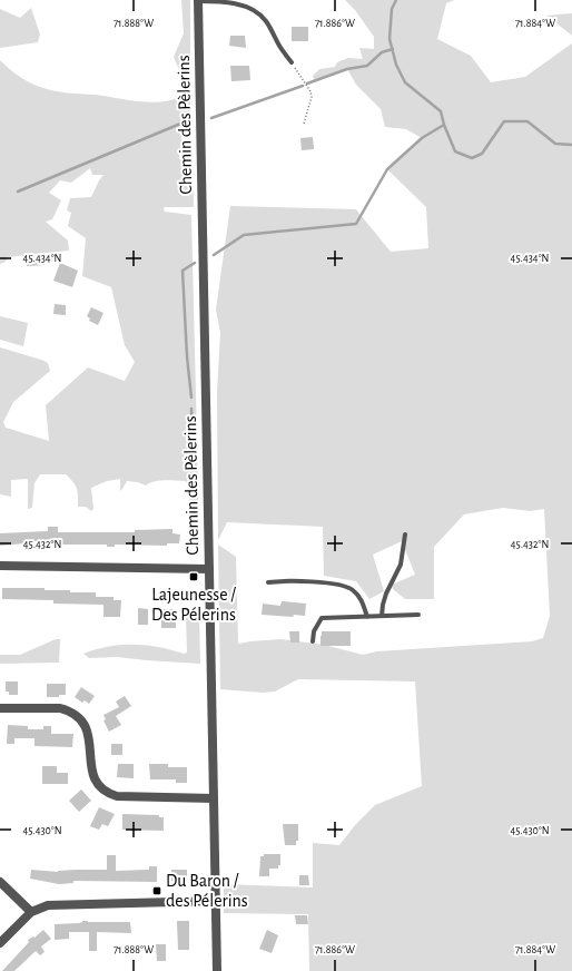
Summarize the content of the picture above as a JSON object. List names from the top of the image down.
{
  "streets": {
    "street": ["Chemin des Pèlerins"]
  },
  "places": {
    "transit": ["Lajeunesse / Des Pélerins", "Du Baron / des Pélerins"]
  },
  "coordinates": [
    "71.888°W",
    "71.886°W",
    "71.884°W",
    "45.434°N",
    "45.432°N",
    "45.430°N"
  ]
}
